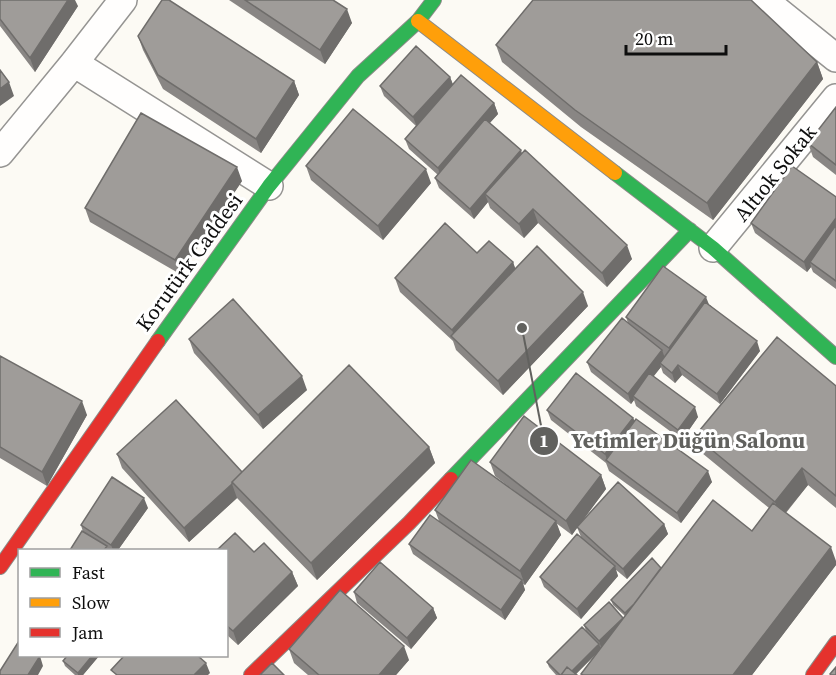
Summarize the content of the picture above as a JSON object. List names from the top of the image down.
{
  "streets": {
    "street": ["Altıok Sokak", "Korutürk Caddesi"]
  },
  "places": ["Yetimler Düğün Salonu"],
  "legend": ["Fast", "Slow", "Jam"],
  "scale_bar": "20 m"
}
